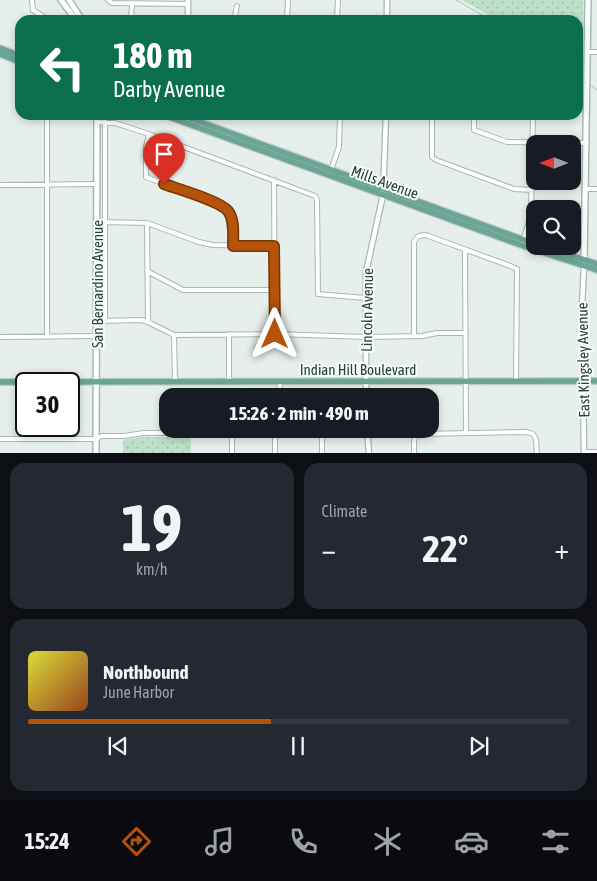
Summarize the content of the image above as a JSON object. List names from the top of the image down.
{
  "streets": {
    "main road": ["Mills Avenue", "San Bernardino Avenue", "Indian Hill Boulevard"],
    "street": ["Lincoln Avenue", "East Kingsley Avenue"]
  },
  "crossings": [
    ["Mills Avenue", "Lincoln Avenue"],
    ["Mills Avenue", "East Kingsley Avenue"],
    ["San Bernardino Avenue", "Indian Hill Boulevard"],
    ["Lincoln Avenue", "Indian Hill Boulevard"],
    ["East Kingsley Avenue", "Indian Hill Boulevard"]
  ],
  "north": "left",
  "page": {
    "turn": ["180 m", "Darby Avenue"],
    "limit": "30",
    "trip": "15:26 · 2 min · 490 m",
    "tile": [
      ["19", "km/h"],
      "Climate"
    ],
    "heat": ["−", "22°", "+"],
    "song": ["Northbound", "June Harbor"],
    "tabs": "15:24"
  }
}
